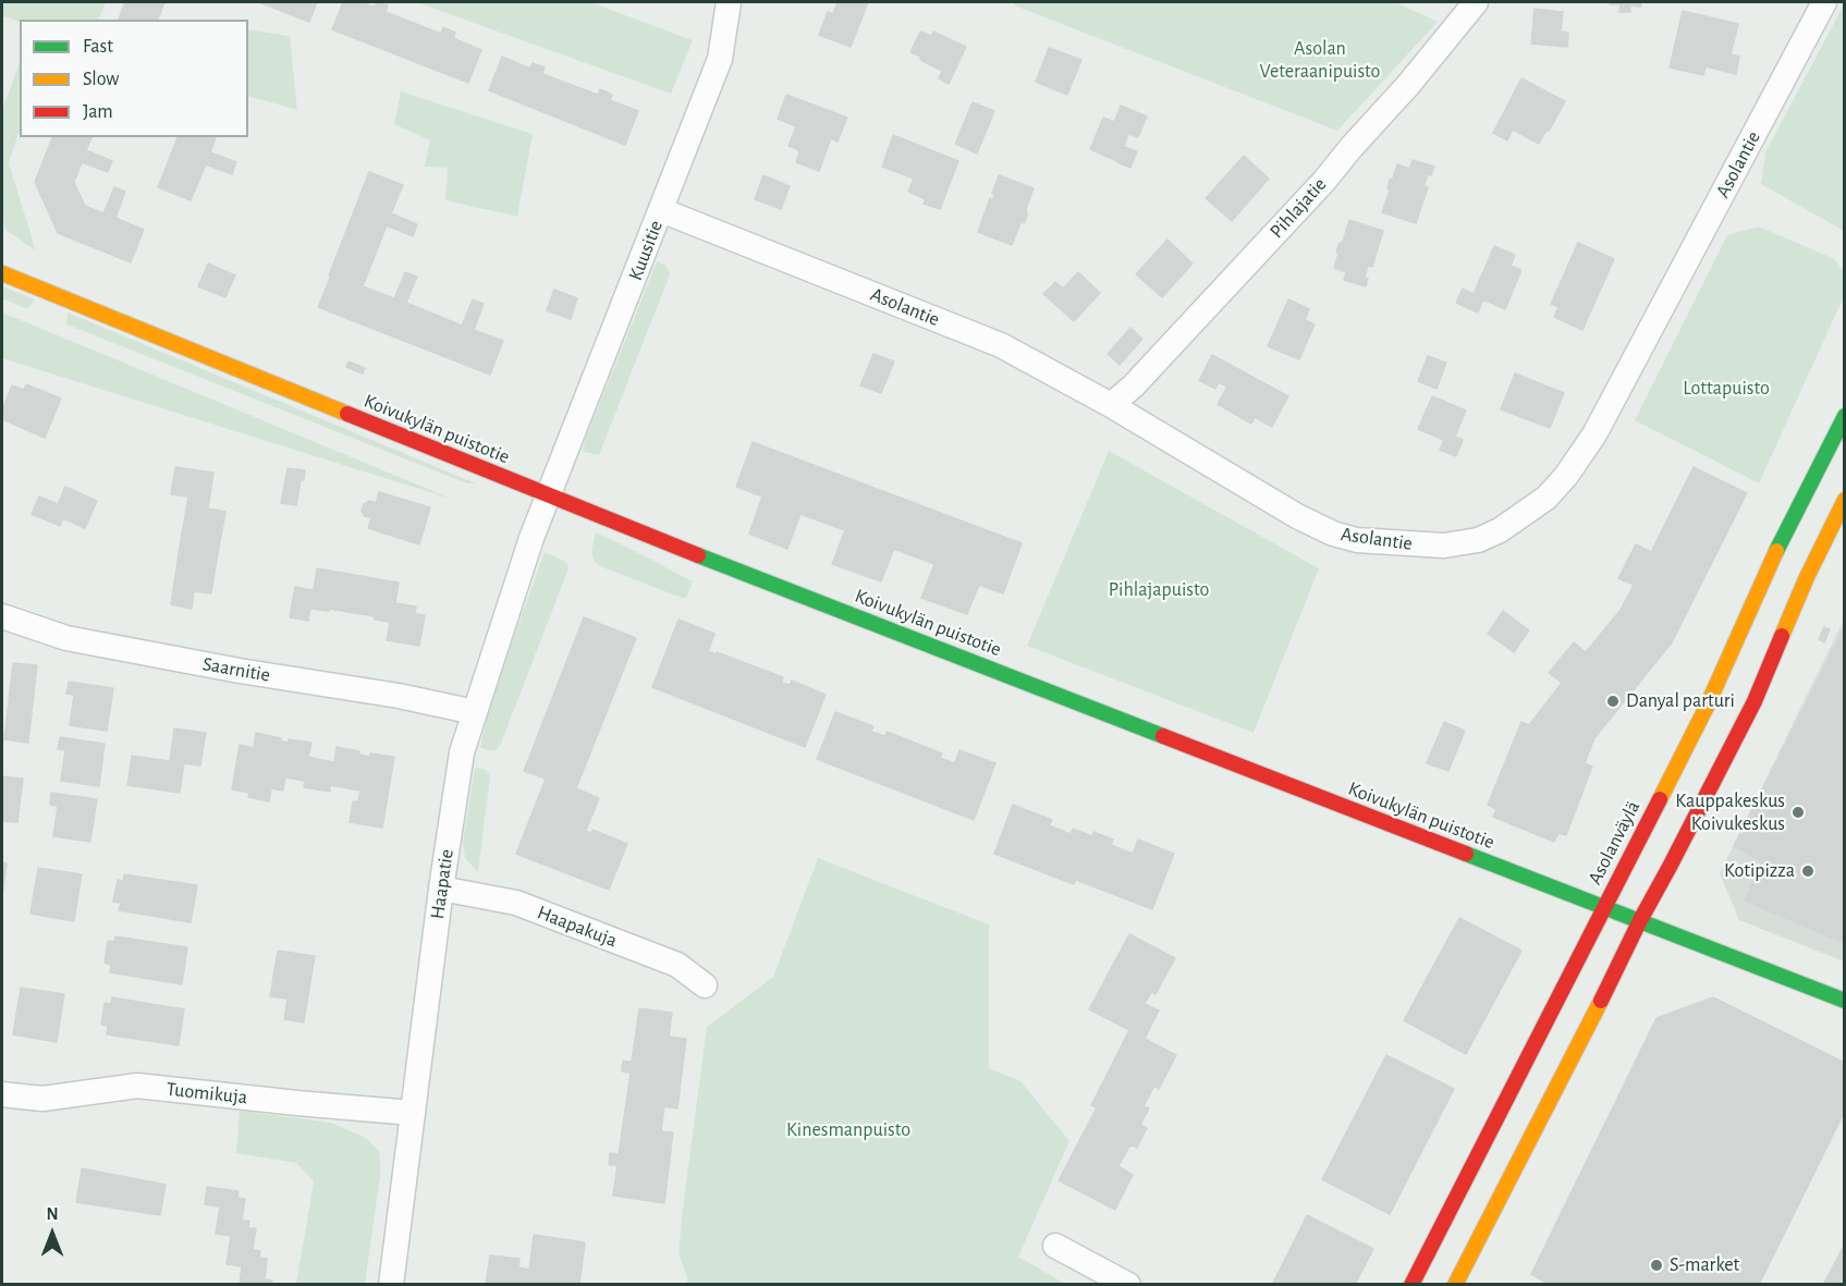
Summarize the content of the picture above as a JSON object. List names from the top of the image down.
{
  "streets": {
    "street": [
      "Asolantie",
      "Pihlajatie",
      "Kuusitie",
      "Koivukylän puistotie",
      "Saarnitie",
      "Asolanväylä",
      "Haapatie",
      "Haapakuja",
      "Tuomikuja"
    ]
  },
  "crossings": [
    ["Asolantie", "Pihlajatie"],
    ["Asolantie", "Kuusitie"],
    ["Kuusitie", "Koivukylän puistotie"],
    ["Kuusitie", "Haapatie"],
    ["Koivukylän puistotie", "Asolanväylä"],
    ["Koivukylän puistotie", "Haapatie"],
    ["Saarnitie", "Haapatie"],
    ["Haapatie", "Haapakuja"],
    ["Haapatie", "Tuomikuja"]
  ],
  "parks": [
    "Asolan Veteraanipuisto",
    "Lottapuisto",
    "Pihlajapuisto",
    "Kinesmanpuisto"
  ],
  "places": [
    "Danyal parturi",
    "Kauppakeskus Koivukeskus",
    "Kotipizza",
    "S-market"
  ],
  "legend": ["Fast", "Slow", "Jam"],
  "north": "top"
}
